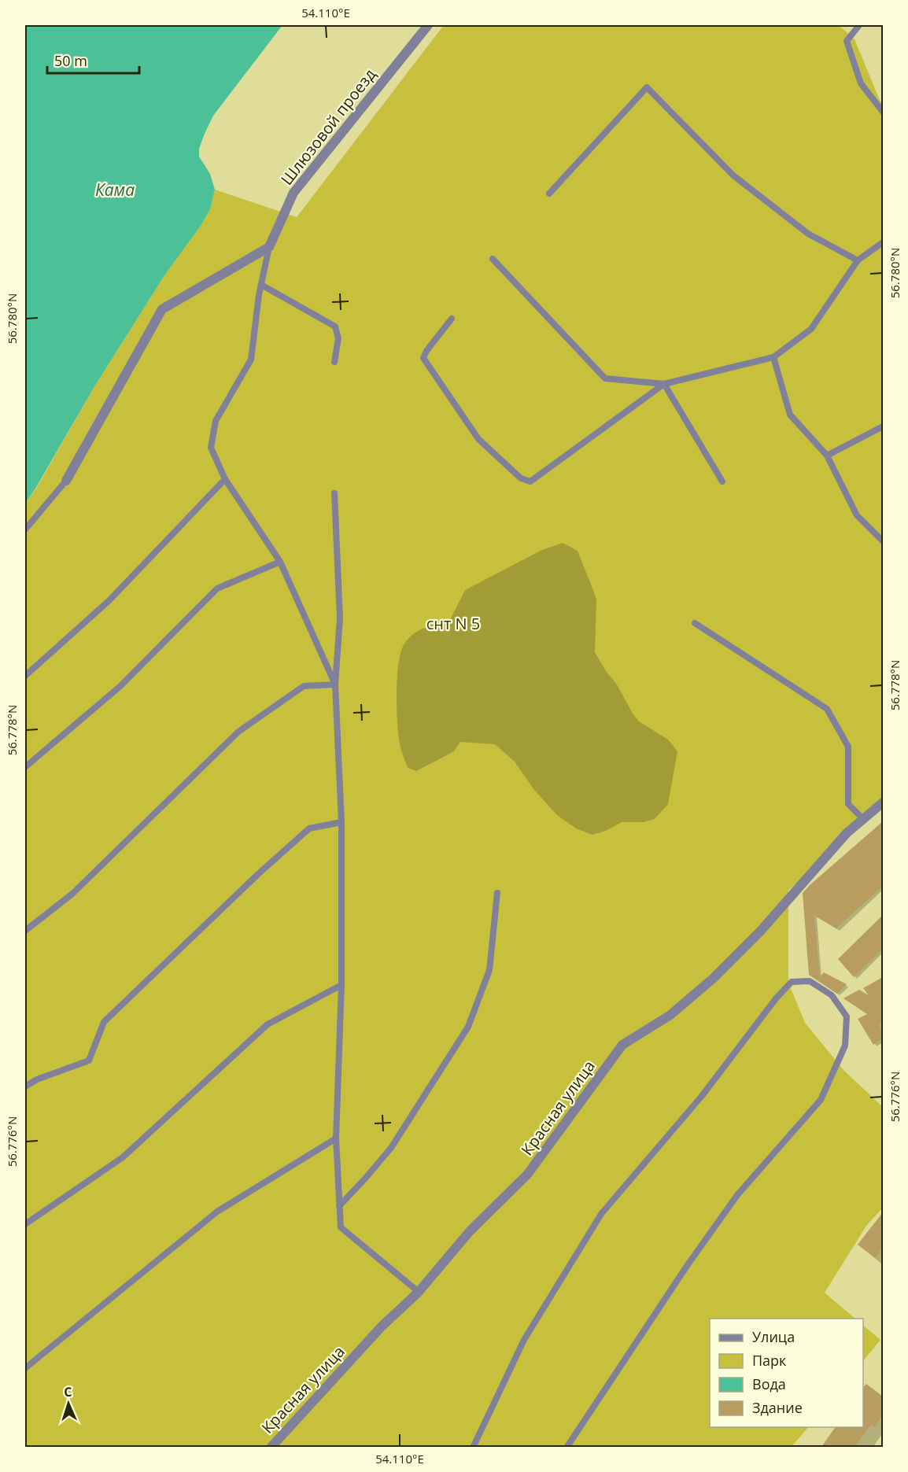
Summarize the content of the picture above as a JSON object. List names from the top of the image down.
{
  "streets": {
    "street": ["Шлюзовой проезд", "Красная улица"]
  },
  "water": ["Кама"],
  "parks": ["снт N 5"],
  "legend": [
    "Улица",
    "Парк",
    "Вода",
    "Здание"
  ],
  "scale_bar": "50 m",
  "north": "top",
  "coordinates": [
    "54.110°E",
    "56.780°N",
    "56.778°N",
    "56.776°N"
  ]
}
